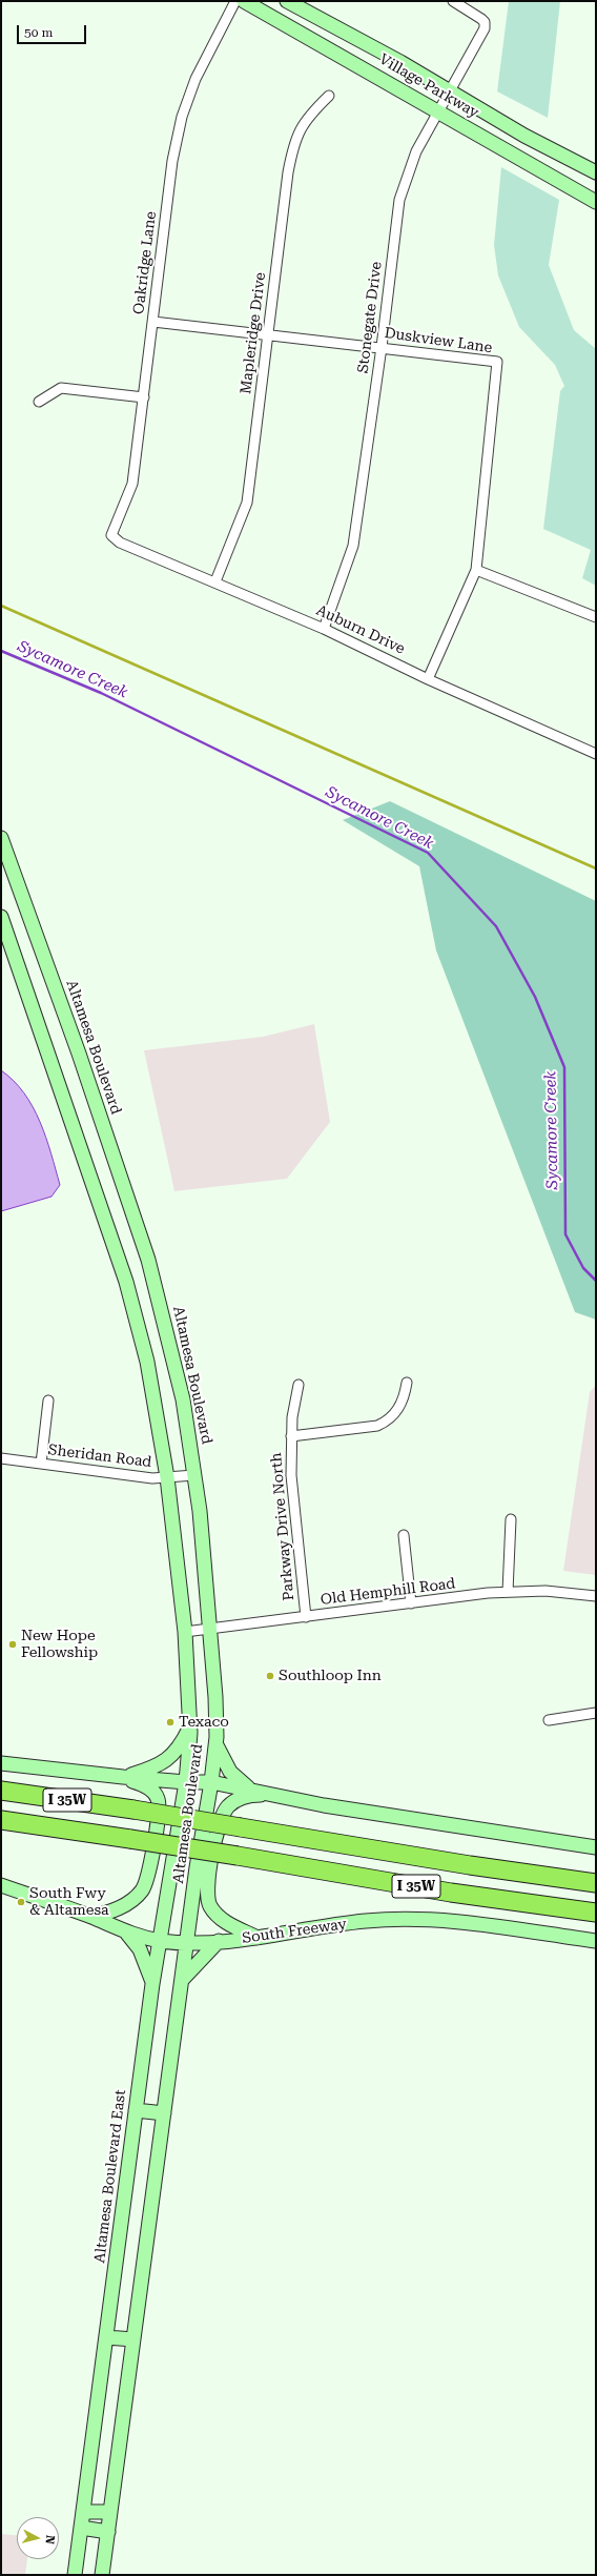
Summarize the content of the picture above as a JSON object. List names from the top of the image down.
{
  "streets": {
    "highway": ["I 35W"],
    "main road": [
      "Village Parkway",
      "Altamesa Boulevard",
      "South Freeway",
      "Altamesa Boulevard East"
    ],
    "street": [
      "Oakridge Lane",
      "Stonegate Drive",
      "Mapleridge Drive",
      "Duskview Lane",
      "Auburn Drive",
      "Sheridan Road",
      "Parkway Drive North",
      "Old Hemphill Road"
    ]
  },
  "crossings": [
    ["Village Parkway", "Stonegate Drive"],
    ["Oakridge Lane", "Duskview Lane"],
    ["Oakridge Lane", "Auburn Drive"],
    ["Stonegate Drive", "Duskview Lane"],
    ["Stonegate Drive", "Auburn Drive"],
    ["Mapleridge Drive", "Duskview Lane"],
    ["Mapleridge Drive", "Auburn Drive"],
    ["Duskview Lane", "Auburn Drive"],
    ["Altamesa Boulevard", "Sheridan Road"],
    ["Altamesa Boulevard", "Old Hemphill Road"],
    ["Altamesa Boulevard", "South Freeway"],
    ["Altamesa Boulevard", "Altamesa Boulevard East"],
    ["Parkway Drive North", "Old Hemphill Road"],
    ["South Freeway", "Altamesa Boulevard East"]
  ],
  "water": ["Sycamore Creek"],
  "places": [
    "New Hope Fellowship",
    "Southloop Inn",
    "Texaco",
    "South Fwy & Altamesa"
  ],
  "scale_bar": "50 m",
  "north": "right"
}
